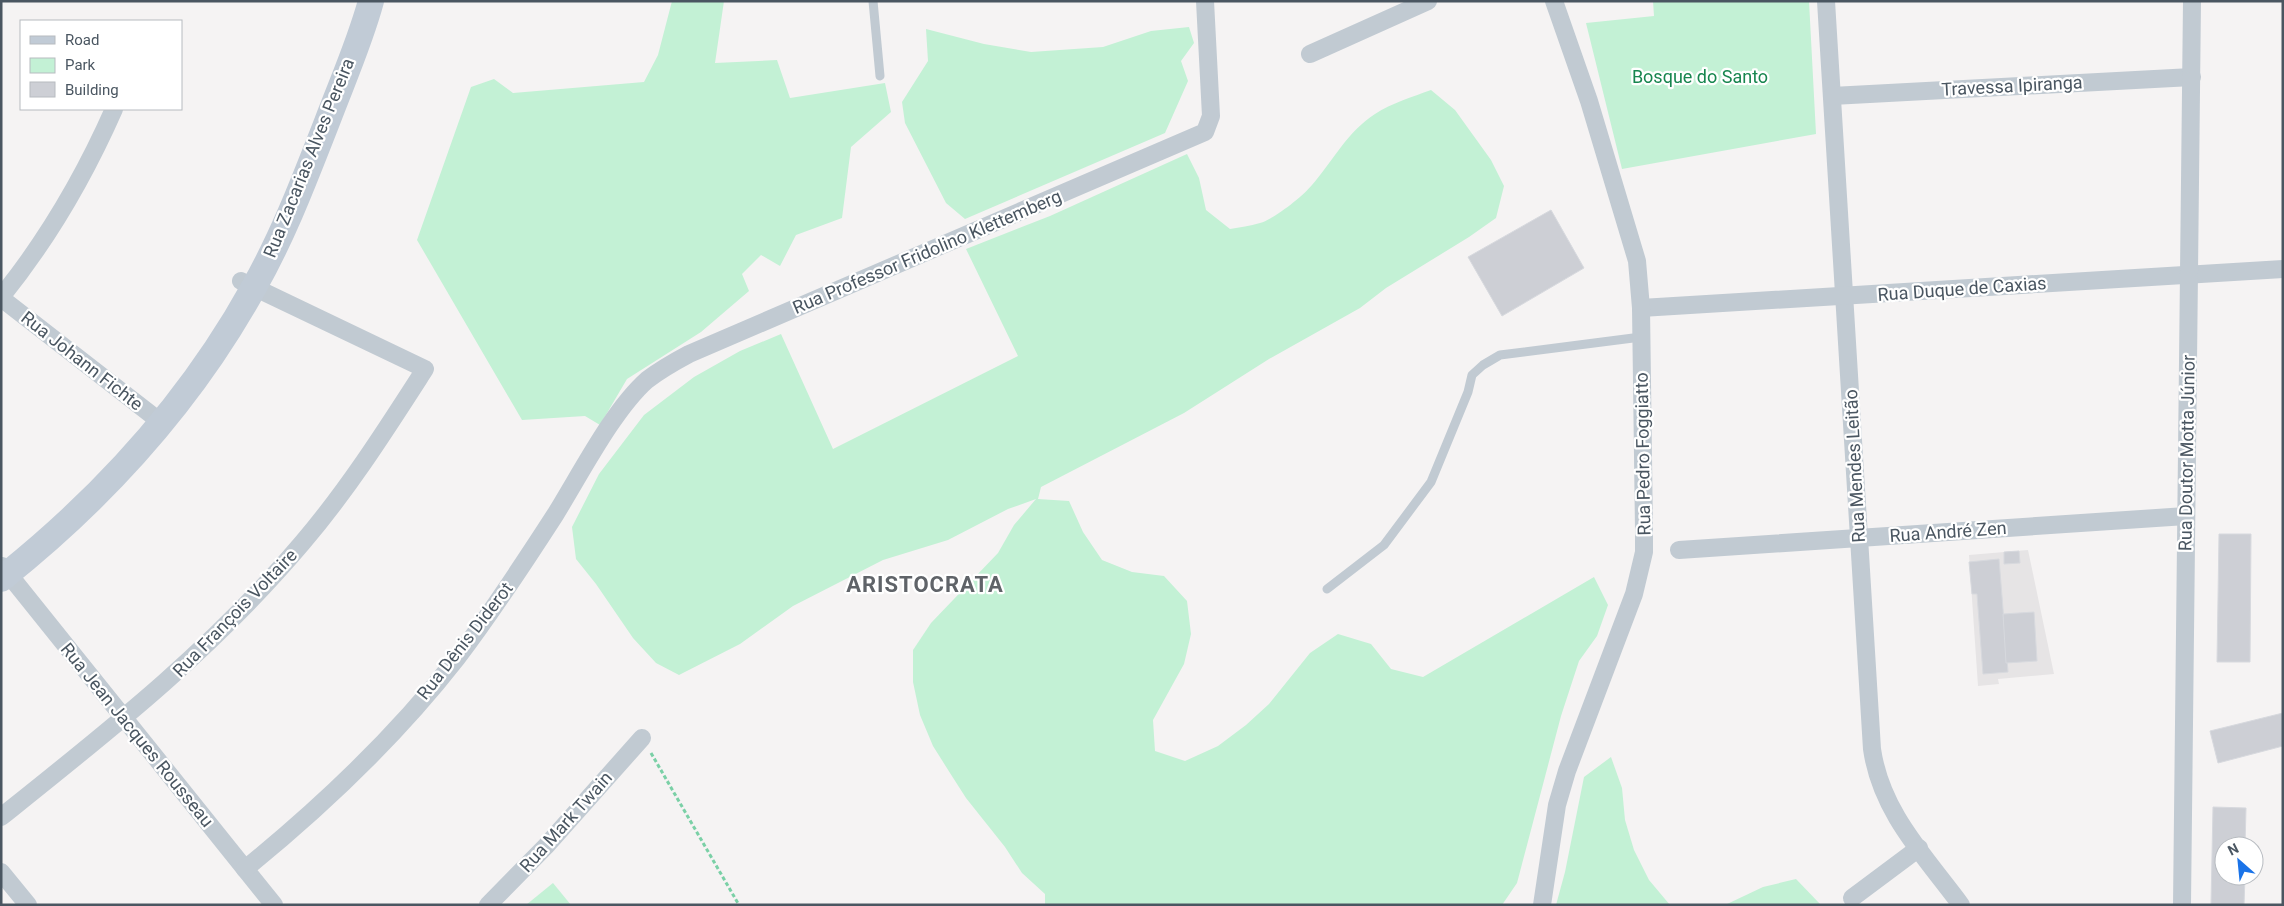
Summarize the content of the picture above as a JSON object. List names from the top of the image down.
{
  "streets": {
    "street": [
      "Travessa Ipiranga",
      "Rua Zacarias Alves Pereira",
      "Rua Professor Fridolino Klettemberg",
      "Rua Duque de Caxias",
      "Rua Johann Fichte",
      "Rua Doutor Motta Júnior",
      "Rua Pedro Foggiatto",
      "Rua Mendes Leitão",
      "Rua André Zen",
      "Rua François Voltaire",
      "Rua Dênis Diderot",
      "Rua Jean Jacques Rousseau",
      "Rua Mark Twain"
    ]
  },
  "crossings": [
    ["Travessa Ipiranga", "Rua Doutor Motta Júnior"],
    ["Travessa Ipiranga", "Rua Mendes Leitão"],
    ["Rua Zacarias Alves Pereira", "Rua Johann Fichte"],
    ["Rua Zacarias Alves Pereira", "Rua François Voltaire"],
    ["Rua Zacarias Alves Pereira", "Rua Jean Jacques Rousseau"],
    ["Rua Professor Fridolino Klettemberg", "Rua Dênis Diderot"],
    ["Rua Duque de Caxias", "Rua Doutor Motta Júnior"],
    ["Rua Duque de Caxias", "Rua Pedro Foggiatto"],
    ["Rua Duque de Caxias", "Rua Mendes Leitão"],
    ["Rua Doutor Motta Júnior", "Rua André Zen"],
    ["Rua Mendes Leitão", "Rua André Zen"],
    ["Rua François Voltaire", "Rua Jean Jacques Rousseau"],
    ["Rua Dênis Diderot", "Rua Jean Jacques Rousseau"]
  ],
  "districts": ["ARISTOCRATA"],
  "parks": ["Bosque do Santo"],
  "legend": ["Road", "Park", "Building"],
  "north": "top left"
}
